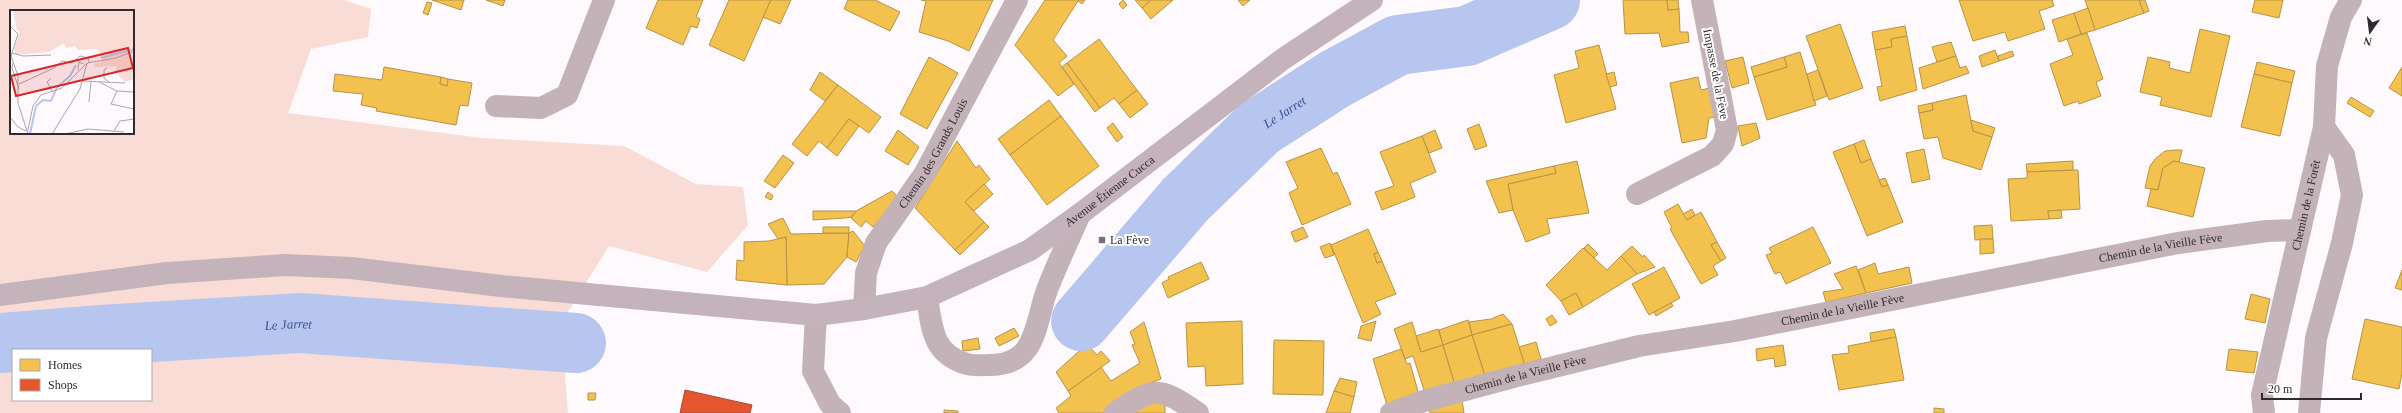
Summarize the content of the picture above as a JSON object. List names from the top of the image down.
{
  "streets": {
    "main road": ["Avenue Étienne Cucca"],
    "street": [
      "Impasse de la Fève",
      "Chemin des Grands Louis",
      "Chemin de la Forêt",
      "Chemin de la Vieille Fève"
    ]
  },
  "crossings": [
    ["Chemin des Grands Louis", "Avenue Étienne Cucca"],
    ["Chemin de la Forêt", "Chemin de la Vieille Fève"]
  ],
  "water": ["Le Jarret"],
  "places": {
    "transit": ["La Fève"]
  },
  "legend": ["Homes", "Shops"],
  "scale_bar": "20 m",
  "north": "bottom"
}
